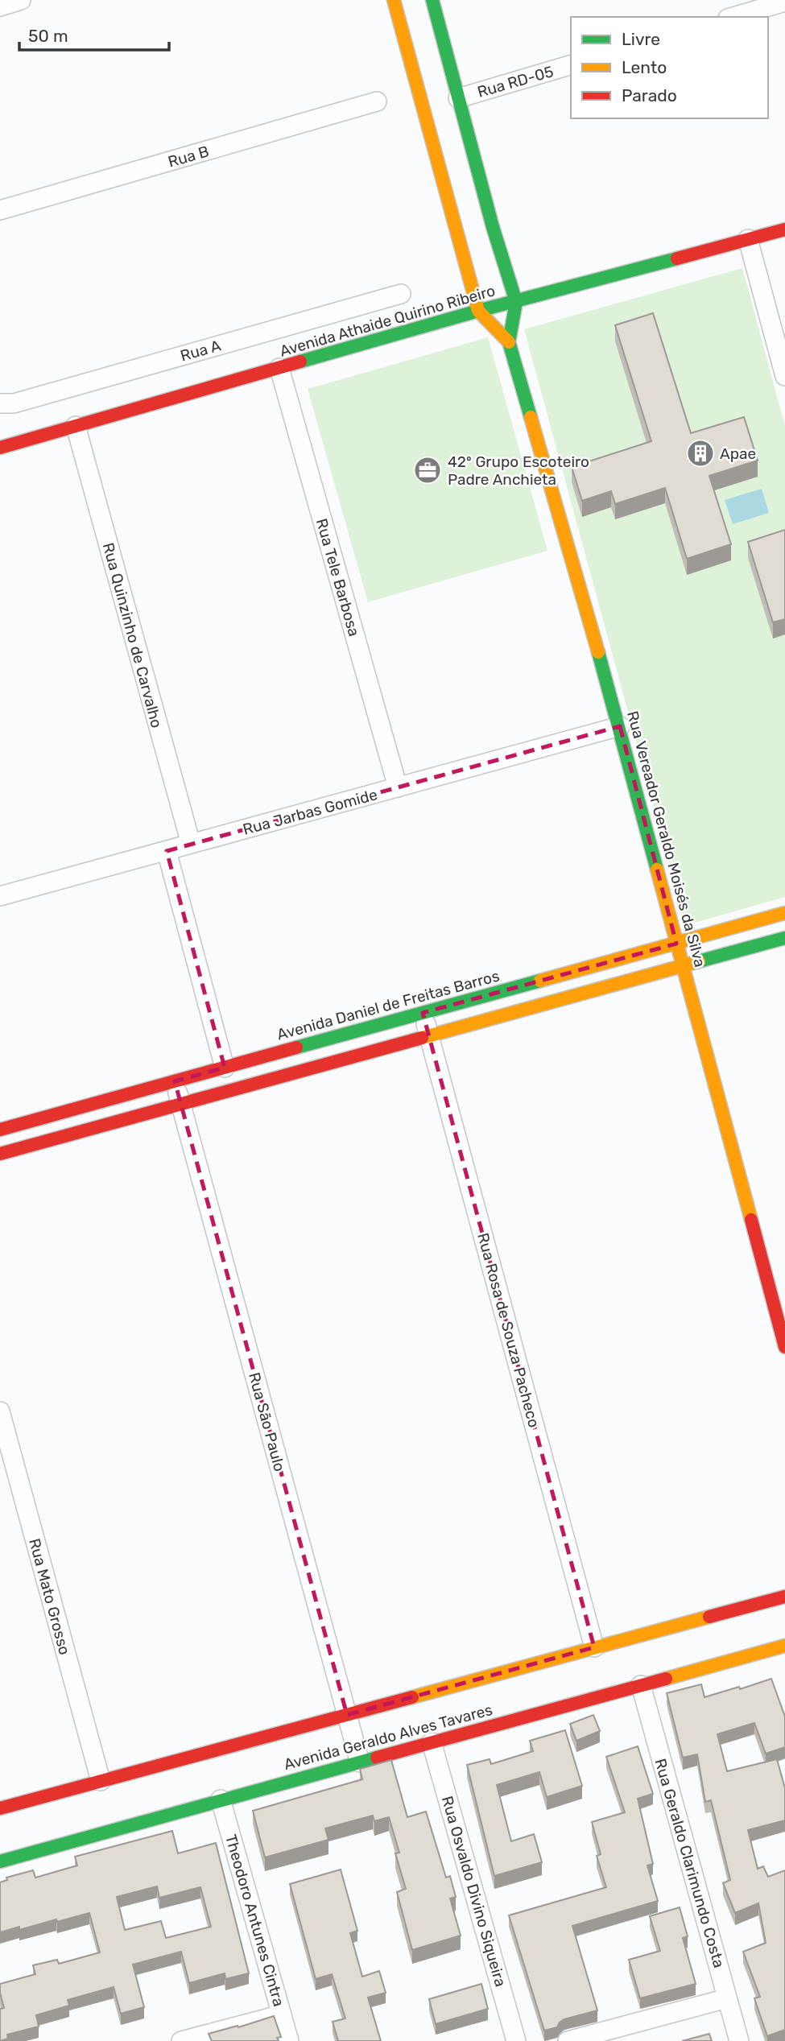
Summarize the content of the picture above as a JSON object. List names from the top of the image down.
{
  "streets": {
    "street": [
      "Rua RD-05",
      "Rua B",
      "Avenida Athaide Quirino Ribeiro",
      "Rua A",
      "Rua Tele Barbosa",
      "Rua Quinzinho de Carvalho",
      "Rua Jarbas Gomide",
      "Rua Vereador Geraldo Moisés da Silva",
      "Avenida Daniel de Freitas Barros",
      "Rua Rosa de Souza Pacheco",
      "Rua São Paulo",
      "Rua Mato Grosso",
      "Avenida Geraldo Alves Tavares",
      "Rua Geraldo Clarimundo Costa",
      "Rua Osvaldo Divino Siqueira",
      "Theodoro Antunes Cintra"
    ]
  },
  "crossings": [
    ["Avenida Athaide Quirino Ribeiro", "Rua Tele Barbosa"],
    ["Avenida Athaide Quirino Ribeiro", "Rua Quinzinho de Carvalho"],
    ["Avenida Athaide Quirino Ribeiro", "Rua Vereador Geraldo Moisés da Silva"],
    ["Rua Tele Barbosa", "Rua Jarbas Gomide"],
    ["Rua Quinzinho de Carvalho", "Rua Jarbas Gomide"],
    ["Rua Jarbas Gomide", "Rua Vereador Geraldo Moisés da Silva"],
    ["Rua Vereador Geraldo Moisés da Silva", "Avenida Daniel de Freitas Barros"],
    ["Avenida Daniel de Freitas Barros", "Rua Rosa de Souza Pacheco"],
    ["Avenida Daniel de Freitas Barros", "Rua São Paulo"],
    ["Rua Rosa de Souza Pacheco", "Avenida Geraldo Alves Tavares"],
    ["Rua São Paulo", "Avenida Geraldo Alves Tavares"],
    ["Rua Mato Grosso", "Avenida Geraldo Alves Tavares"],
    ["Avenida Geraldo Alves Tavares", "Rua Geraldo Clarimundo Costa"],
    ["Avenida Geraldo Alves Tavares", "Rua Osvaldo Divino Siqueira"],
    ["Avenida Geraldo Alves Tavares", "Theodoro Antunes Cintra"]
  ],
  "places": {
    "building": ["Apae"],
    "office": ["42º Grupo Escoteiro Padre Anchieta"]
  },
  "legend": ["Livre", "Lento", "Parado"],
  "scale_bar": "50 m"
}
